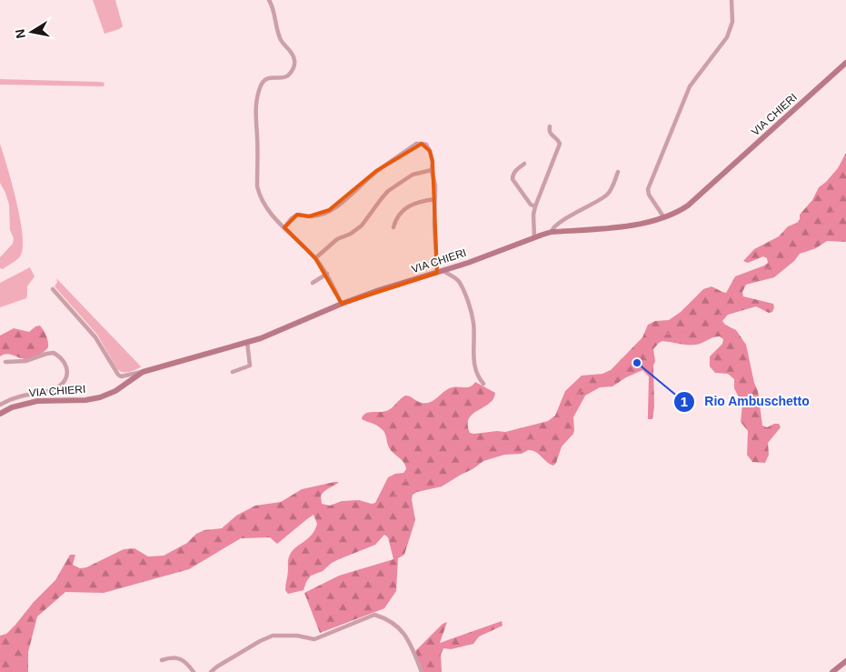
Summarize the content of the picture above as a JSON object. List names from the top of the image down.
{
  "streets": {
    "street": ["VIA CHIERI"]
  },
  "places": ["Rio Ambuschetto"],
  "north": "left"
}
